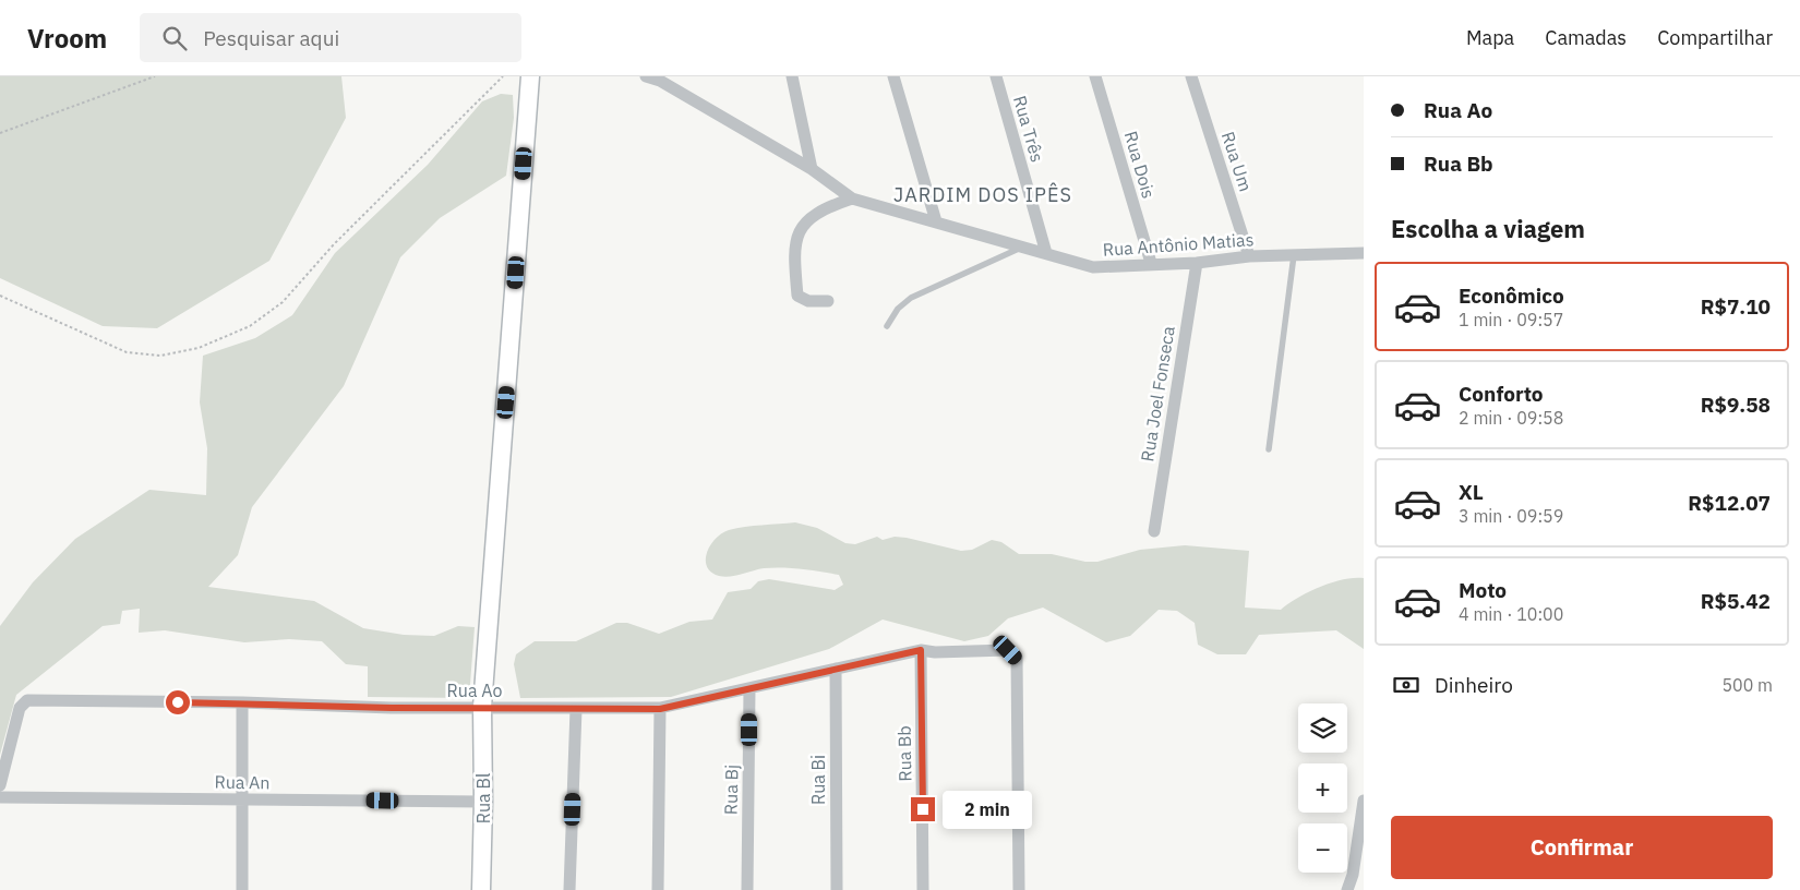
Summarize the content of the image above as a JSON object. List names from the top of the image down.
{
  "streets": {
    "street": [
      "Rua Três",
      "Rua Um",
      "Rua Dois",
      "Rua Antônio Matias",
      "Rua Joel Fonseca",
      "Rua Ao",
      "Rua Bb",
      "Rua Bi",
      "Rua An",
      "Rua Bj",
      "Rua Bl"
    ]
  },
  "crossings": [
    ["Rua Três", "Rua Antônio Matias"],
    ["Rua Um", "Rua Antônio Matias"],
    ["Rua Dois", "Rua Antônio Matias"],
    ["Rua Antônio Matias", "Rua Joel Fonseca"],
    ["Rua Ao", "Rua Bb"],
    ["Rua Ao", "Rua Bi"],
    ["Rua Ao", "Rua Bj"],
    ["Rua Ao", "Rua Bl"],
    ["Rua An", "Rua Bl"]
  ],
  "districts": ["JARDIM DOS IPÊS"],
  "page": {
    "header": "Vroom",
    "search": "Pesquisar aqui",
    "nav": ["Mapa", "Camadas", "Compartilhar"],
    "banner": ["Rua Ao", "Rua Bb"],
    "heading": "Escolha a viagem",
    "list": [
      {
        "name": "Econômico",
        "note": "1 min · 09:57",
        "value": "R$7.10"
      },
      {
        "name": "Conforto",
        "note": "2 min · 09:58",
        "value": "R$9.58"
      },
      {
        "name": "XL",
        "note": "3 min · 09:59",
        "value": "R$12.07"
      },
      {
        "name": "Moto",
        "note": "4 min · 10:00",
        "value": "R$5.42"
      }
    ],
    "pay": ["Dinheiro", "500 m"],
    "map_buttons": ["+", "−"],
    "bubble": "2 min",
    "buttons": "Confirmar"
  }
}
